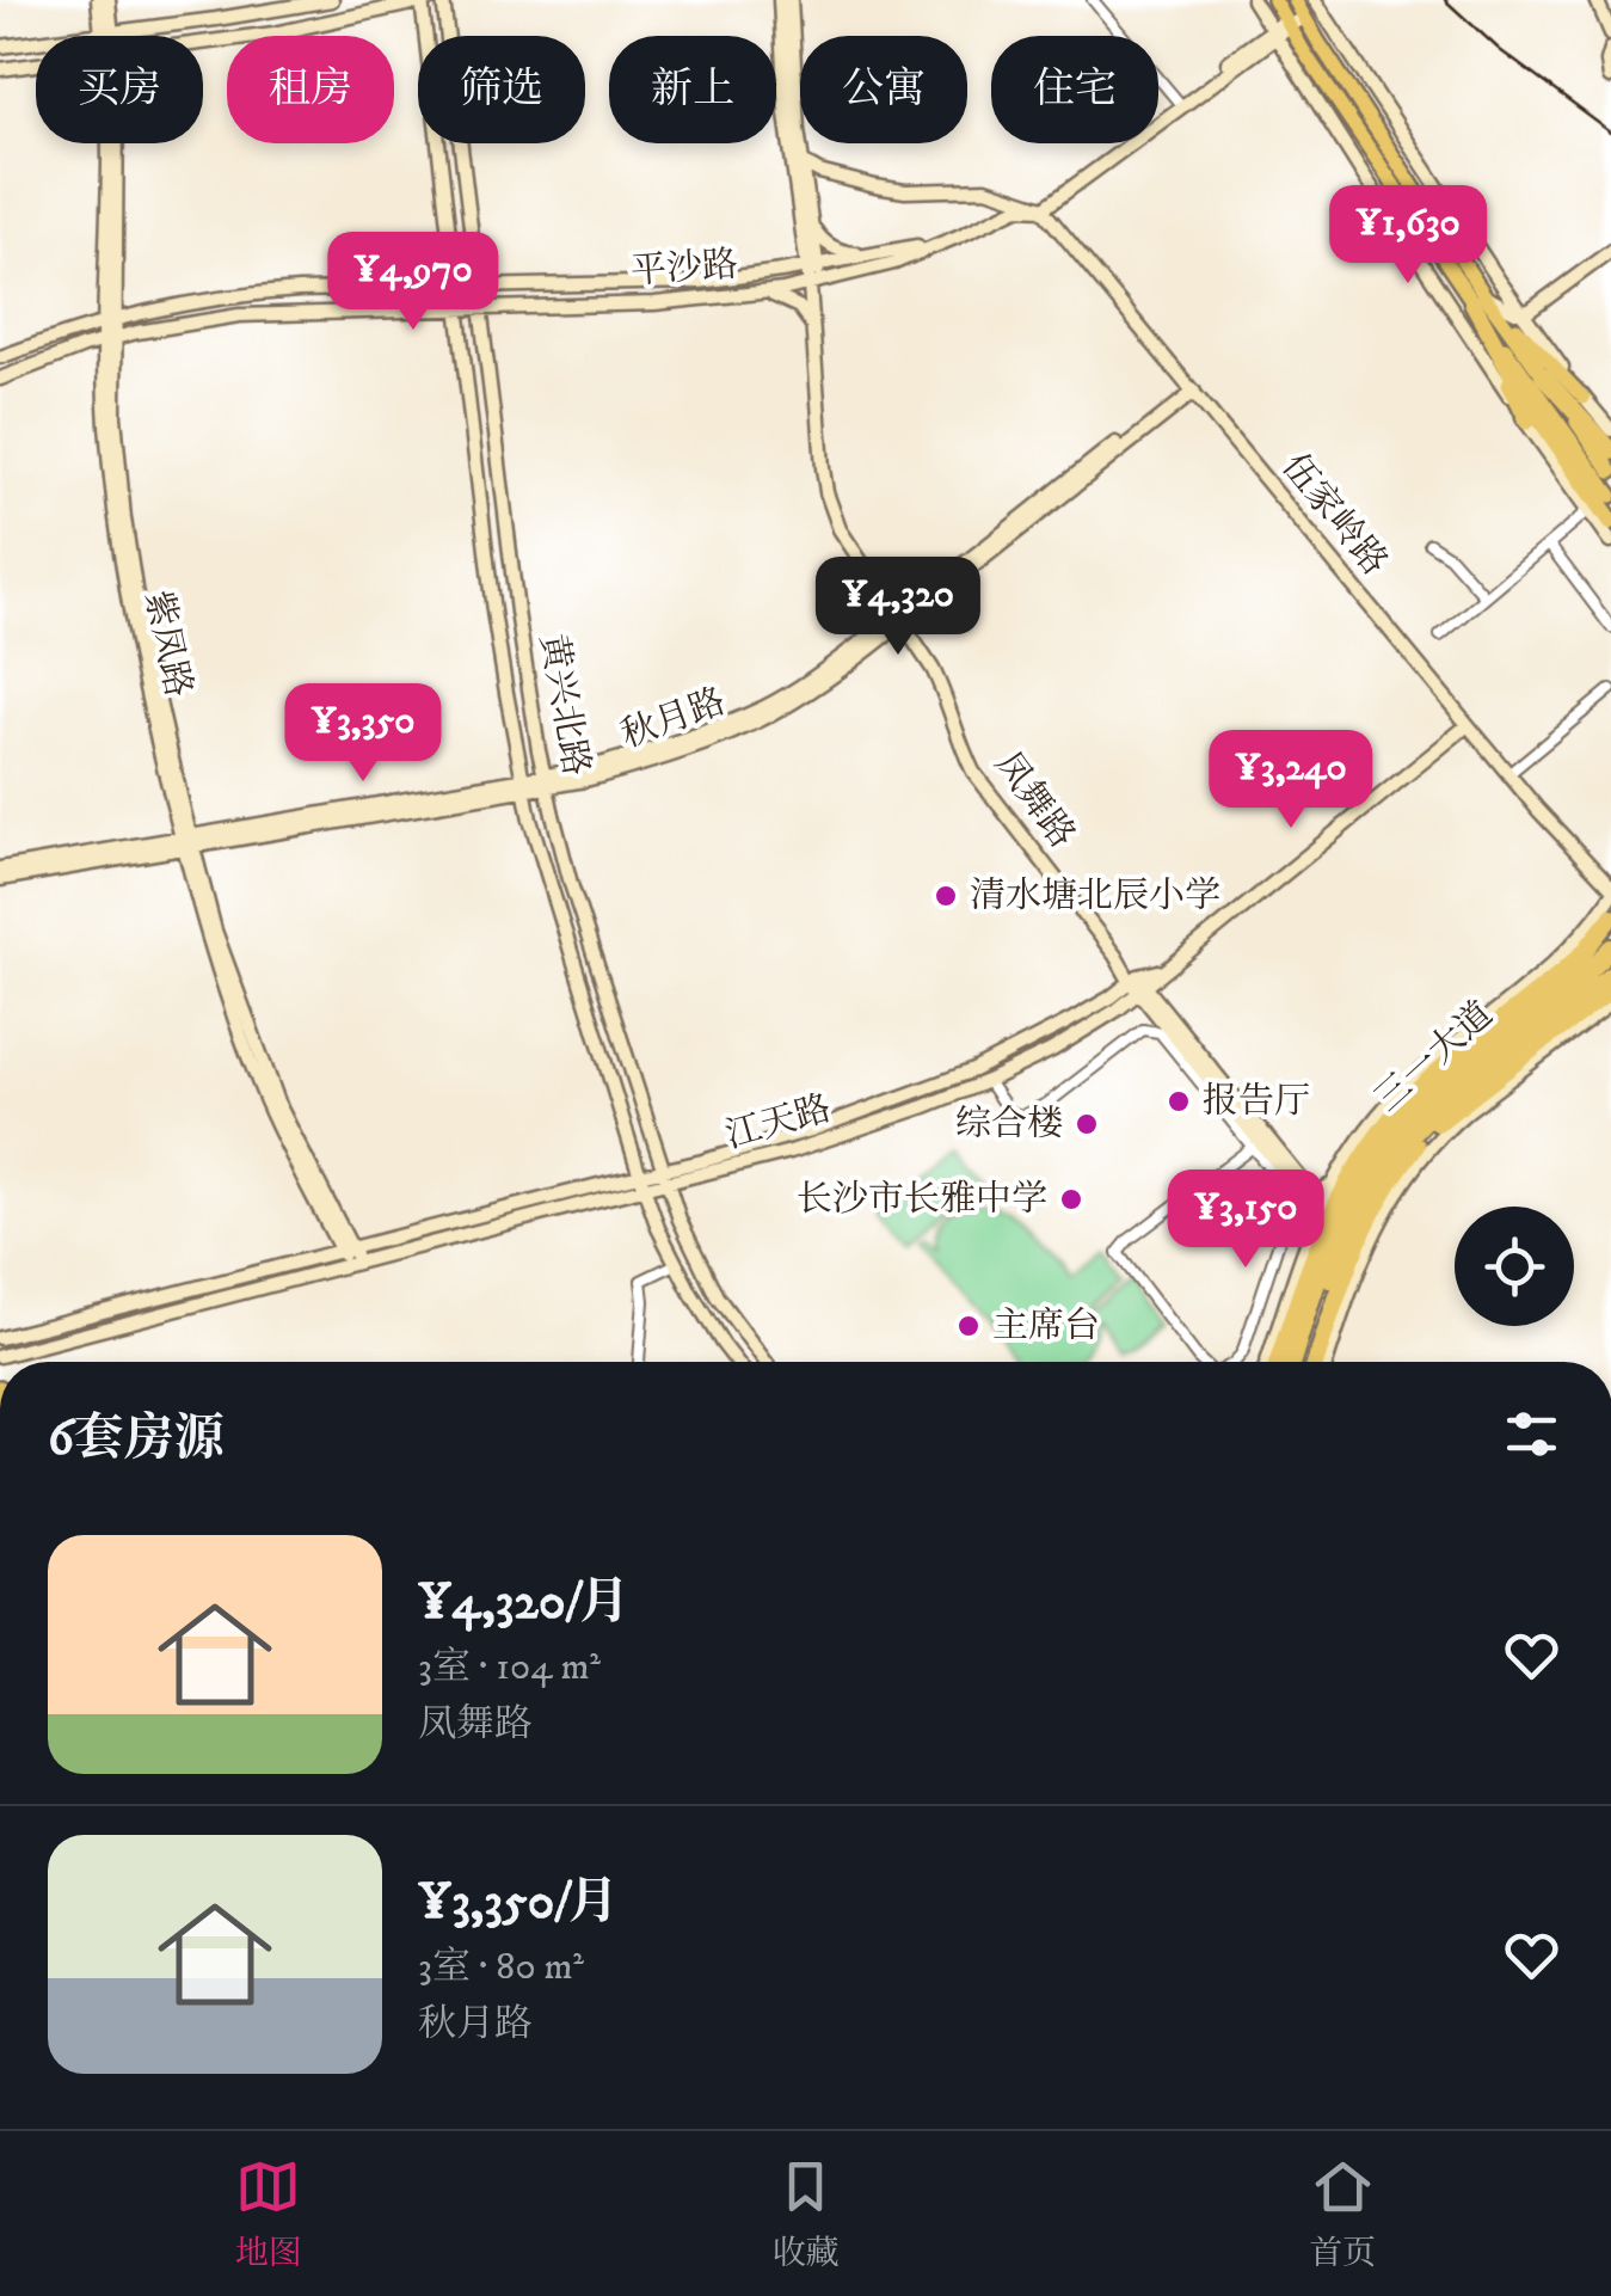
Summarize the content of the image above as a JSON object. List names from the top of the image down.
{
  "streets": {
    "highway": ["三一大道"],
    "street": [
      "平沙路",
      "伍家岭路",
      "紫凤路",
      "黄兴北路",
      "秋月路",
      "凤舞路",
      "江天路"
    ]
  },
  "crossings": [
    ["平沙路", "伍家岭路"],
    ["平沙路", "紫凤路"],
    ["平沙路", "黄兴北路"],
    ["平沙路", "凤舞路"],
    ["伍家岭路", "秋月路"],
    ["伍家岭路", "江天路"],
    ["紫凤路", "秋月路"],
    ["紫凤路", "江天路"],
    ["黄兴北路", "秋月路"],
    ["黄兴北路", "江天路"],
    ["秋月路", "凤舞路"],
    ["凤舞路", "江天路"]
  ],
  "places": [
    "清水塘北辰小学",
    "报告厅",
    "综合楼",
    "长沙市长雅中学",
    "主席台"
  ],
  "page": {
    "chip": [
      "买房",
      "租房",
      "筛选",
      "新上",
      "公寓",
      "住宅"
    ],
    "price": [
      "¥1,630",
      "¥4,970",
      "¥4,320",
      "¥3,350",
      "¥3,240",
      "¥3,150"
    ],
    "heading": "6套房源",
    "list": [
      {
        "name": "¥4,320/月",
        "note": "3室 · 104 m² · 凤舞路"
      },
      {
        "name": "¥3,350/月",
        "note": "3室 · 80 m² · 秋月路"
      }
    ],
    "tabs": ["地图", "收藏", "首页"]
  }
}
